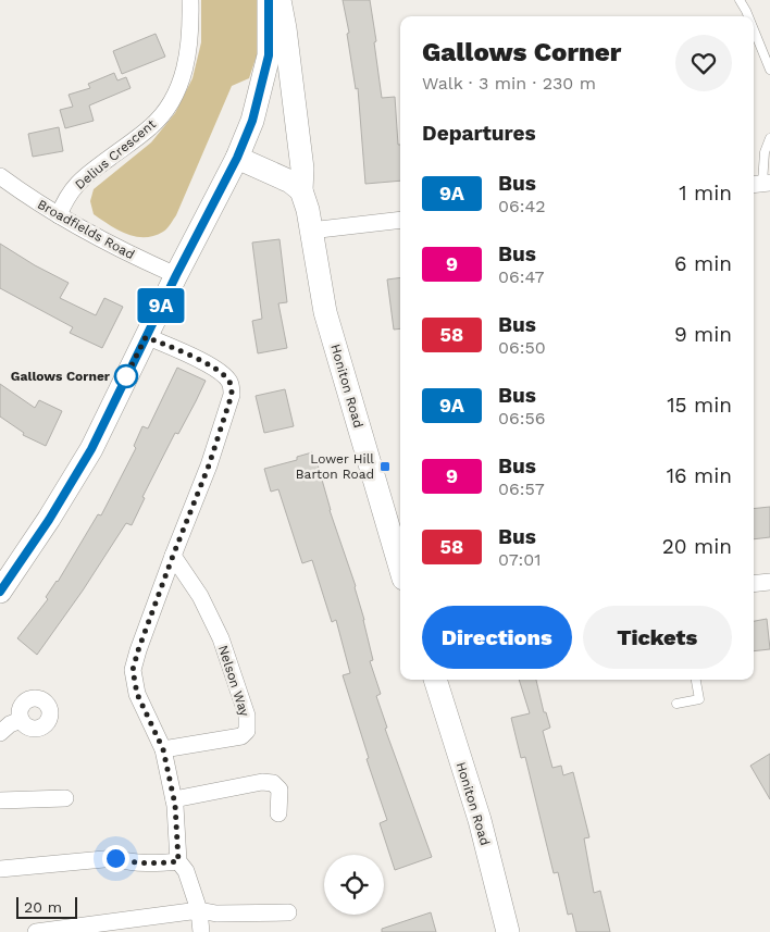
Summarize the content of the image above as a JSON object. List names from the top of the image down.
{
  "streets": {
    "main road": ["Honiton Road"],
    "street": ["Delius Crescent", "Broadfields Road", "Nelson Way"]
  },
  "crossings": [
    ["Delius Crescent", "Broadfields Road"]
  ],
  "places": {
    "other": ["Gallows Corner"],
    "transit": ["Lower Hill Barton Road"]
  },
  "lines": ["bus line 9A"],
  "scale_bar": "20 m",
  "page": {
    "on_map": "9A",
    "heading": [
      ["Gallows Corner", "Walk · 3 min · 230 m"],
      "Departures"
    ],
    "list": [
      {
        "mark": "9A",
        "name": "Bus",
        "note": "06:42",
        "value": "1 min"
      },
      {
        "mark": "9",
        "name": "Bus",
        "note": "06:47",
        "value": "6 min"
      },
      {
        "mark": "58",
        "name": "Bus",
        "note": "06:50",
        "value": "9 min"
      },
      {
        "mark": "9A",
        "name": "Bus",
        "note": "06:56",
        "value": "15 min"
      },
      {
        "mark": "9",
        "name": "Bus",
        "note": "06:57",
        "value": "16 min"
      },
      {
        "mark": "58",
        "name": "Bus",
        "note": "07:01",
        "value": "20 min"
      }
    ],
    "buttons": ["Directions", "Tickets"],
    "scale": "20 m"
  }
}
